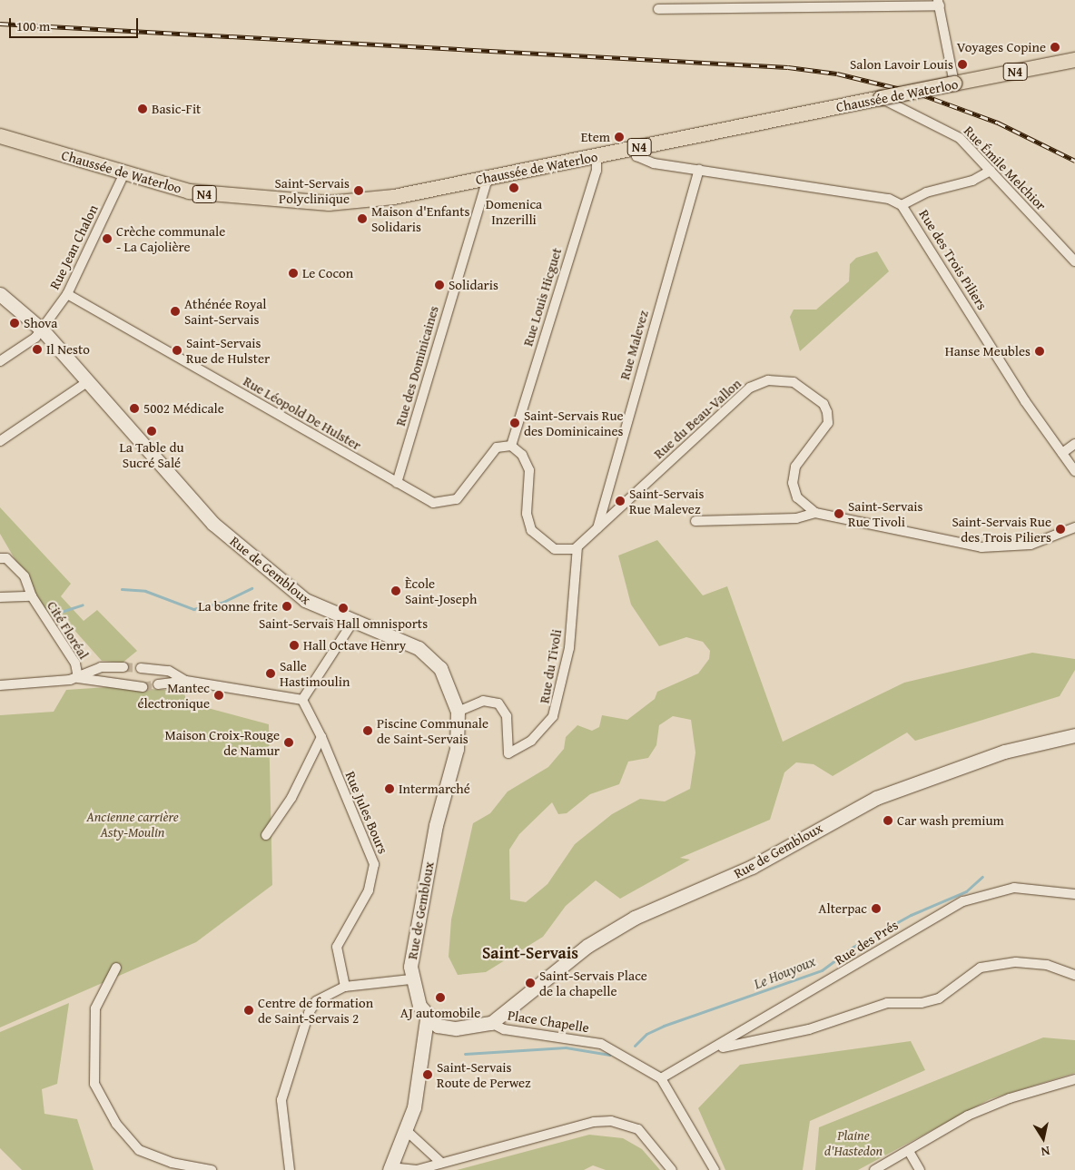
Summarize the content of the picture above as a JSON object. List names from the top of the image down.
{
  "streets": {
    "main road": ["N4", "Chaussée de Waterloo", "Rue de Gembloux"],
    "street": [
      "Rue Émile Melchior",
      "Rue Jean Chalon",
      "Rue des Trois Piliers",
      "Rue Louis Hicguet",
      "Rue Malevez",
      "Rue des Dominicaines",
      "Rue Léopold De Hulster",
      "Rue du Beau-Vallon",
      "Cité Floréal",
      "Rue du Tivoli",
      "Rue Jules Bours",
      "Rue des Prés",
      "Place Chapelle"
    ]
  },
  "crossings": [
    ["Chaussée de Waterloo", "Rue Émile Melchior"],
    ["Chaussée de Waterloo", "Rue Jean Chalon"],
    ["Chaussée de Waterloo", "Rue des Trois Piliers"],
    ["Chaussée de Waterloo", "Rue Louis Hicguet"],
    ["Chaussée de Waterloo", "Rue des Dominicaines"],
    ["Rue Jean Chalon", "Rue Léopold De Hulster"],
    ["Rue Jean Chalon", "Rue de Gembloux"],
    ["Rue des Trois Piliers", "Rue Malevez"],
    ["Rue Louis Hicguet", "Rue Léopold De Hulster"],
    ["Rue Malevez", "Rue du Beau-Vallon"],
    ["Rue des Dominicaines", "Rue Léopold De Hulster"],
    ["Rue du Beau-Vallon", "Rue du Tivoli"],
    ["Rue de Gembloux", "Rue du Tivoli"],
    ["Rue de Gembloux", "Place Chapelle"],
    ["Rue des Prés", "Place Chapelle"]
  ],
  "districts": ["Saint-Servais"],
  "water": ["Le Houyoux"],
  "parks": ["Ancienne carrière Asty-Moulin", "Plaine d'Hastedon"],
  "places": [
    "Voyages Copine",
    "Salon Lavoir Louis",
    "Basic-Fit",
    "Etem",
    "Domenica Inzerilli",
    "Saint-Servais Polyclinique",
    "Maison d'Enfants Solidaris",
    "Crèche communale - La Cajolière",
    "Le Cocon",
    "Solidaris",
    "Athénée Royal Saint-Servais",
    "Shova",
    "Il Nesto",
    "Saint-Servais Rue de Hulster",
    "Hanse Meubles",
    "5002 Médicale",
    "Saint-Servais Rue des Dominicaines",
    "La Table du Sucré Salé",
    "Saint-Servais Rue Malevez",
    "Saint-Servais Rue Tivoli",
    "Saint-Servais Rue des Trois Piliers",
    "Ècole Saint-Joseph",
    "La bonne frite",
    "Saint-Servais Hall omnisports",
    "Hall Octave Henry",
    "Salle Hastimoulin",
    "Mantec électronique",
    "Piscine Communale de Saint-Servais",
    "Maison Croix-Rouge de Namur",
    "Intermarché",
    "Car wash premium",
    "Alterpac",
    "Saint-Servais Place de la chapelle",
    "AJ automobile",
    "Centre de formation de Saint-Servais 2",
    "Saint-Servais Route de Perwez"
  ],
  "scale_bar": "100 m",
  "north": "bottom"
}
